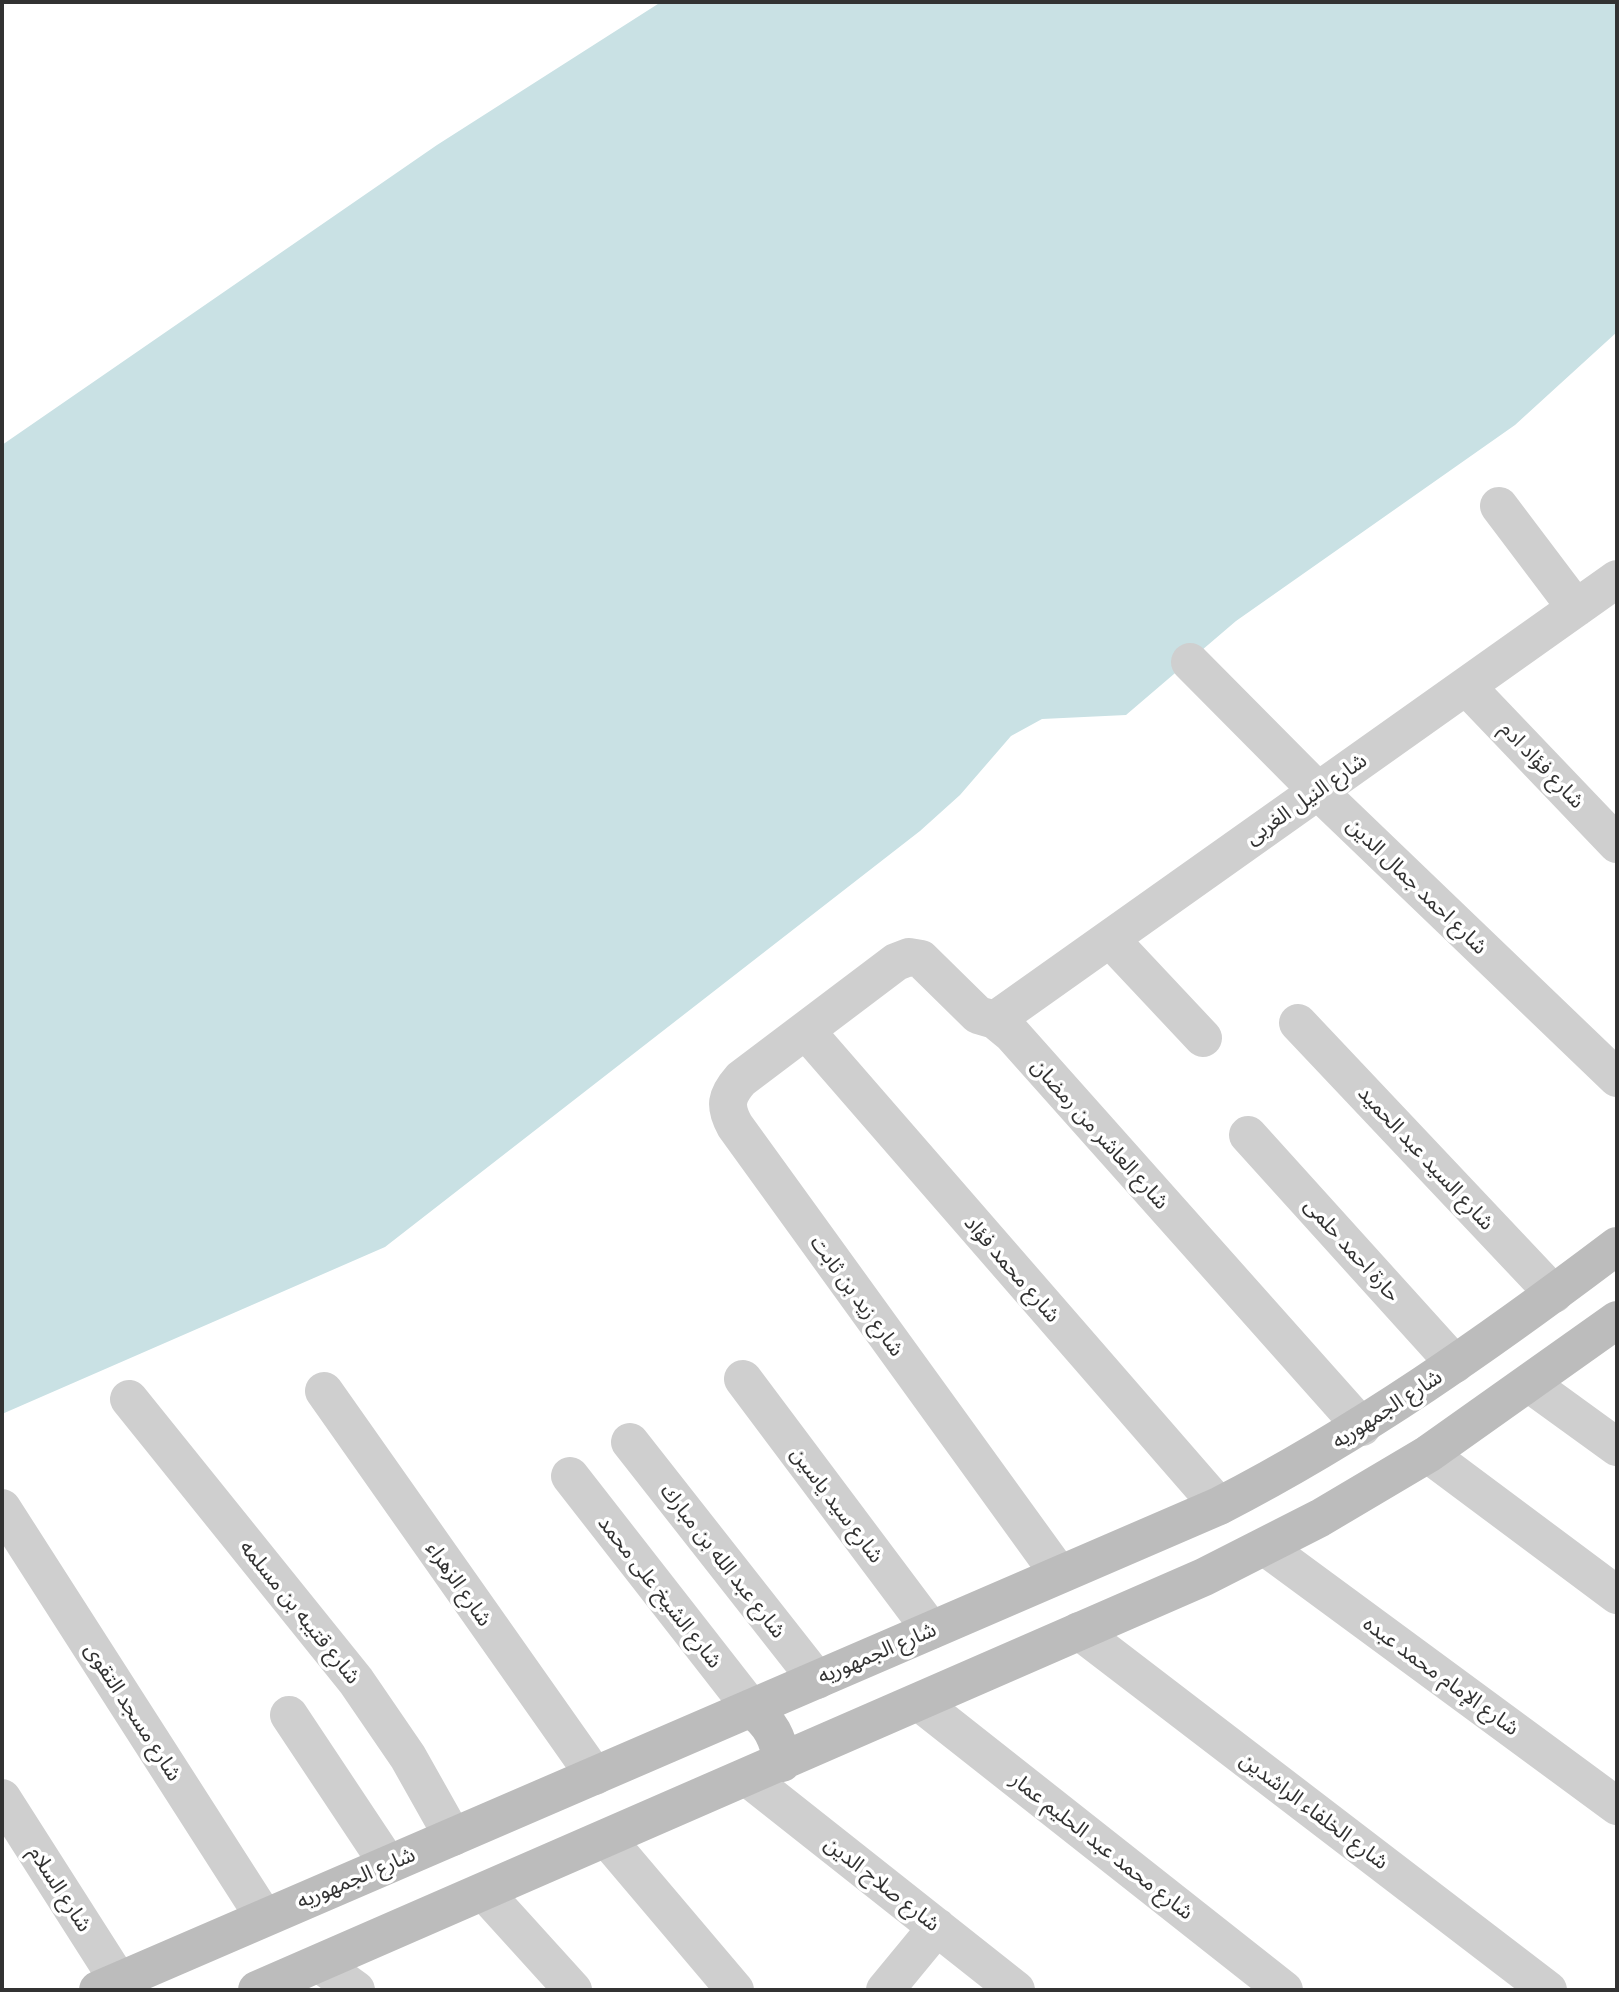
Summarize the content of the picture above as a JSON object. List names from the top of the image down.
{
  "streets": {
    "street": [
      "شارع فؤاد ادم",
      "شارع النيل الغربى",
      "شارع احمد جمال الدين",
      "شارع العاشر من رمضان",
      "شارع السيد عبد الحميد",
      "حارة احمد حلمى",
      "شارع محمد فؤاد",
      "شارع زيد بن ثابت",
      "شارع الجمهوريه",
      "شارع سيد ياسين",
      "شارع عبد الله بن مبارك",
      "شارع الزهراء",
      "شارع الشيخ على محمد",
      "شارع قتيبه بن مسلمه",
      "شارع الإمام محمد عبده",
      "شارع مسجد التقوى",
      "شارع الخلفاء الراشدين",
      "شارع محمد عبد الحليم عمار",
      "شارع صلاح الدين",
      "شارع السلام"
    ]
  },
  "crossings": [
    ["شارع فؤاد ادم", "شارع النيل الغربى"],
    ["شارع النيل الغربى", "شارع احمد جمال الدين"],
    ["شارع النيل الغربى", "شارع العاشر من رمضان"],
    ["شارع العاشر من رمضان", "شارع محمد فؤاد"],
    ["شارع العاشر من رمضان", "شارع زيد بن ثابت"],
    ["شارع العاشر من رمضان", "شارع الجمهوريه"],
    ["شارع السيد عبد الحميد", "شارع الجمهوريه"],
    ["حارة احمد حلمى", "شارع الجمهوريه"],
    ["شارع محمد فؤاد", "شارع زيد بن ثابت"],
    ["شارع محمد فؤاد", "شارع الجمهوريه"],
    ["شارع زيد بن ثابت", "شارع الجمهوريه"],
    ["شارع الجمهوريه", "شارع سيد ياسين"],
    ["شارع الجمهوريه", "شارع عبد الله بن مبارك"],
    ["شارع الجمهوريه", "شارع الزهراء"],
    ["شارع الجمهوريه", "شارع الشيخ على محمد"],
    ["شارع الجمهوريه", "شارع قتيبه بن مسلمه"],
    ["شارع الجمهوريه", "شارع مسجد التقوى"],
    ["شارع الجمهوريه", "شارع صلاح الدين"],
    ["شارع الجمهوريه", "شارع السلام"],
    ["شارع الشيخ على محمد", "شارع صلاح الدين"]
  ]
}
